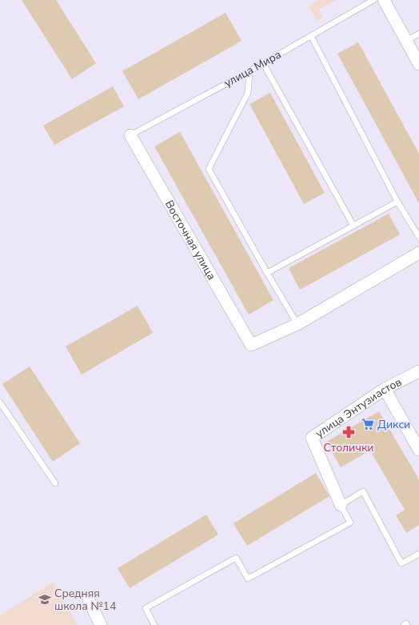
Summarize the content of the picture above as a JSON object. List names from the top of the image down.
{
  "streets": {
    "street": ["Восточная улица", "улица Энтузиастов"],
    "lane": ["улица Мира"]
  },
  "crossings": [
    ["улица Мира", "Восточная улица"]
  ],
  "places": {
    "supermarket": ["Дикси"],
    "pharmacy": ["Столички"],
    "school or university": ["Средняя школа №14"]
  }
}
